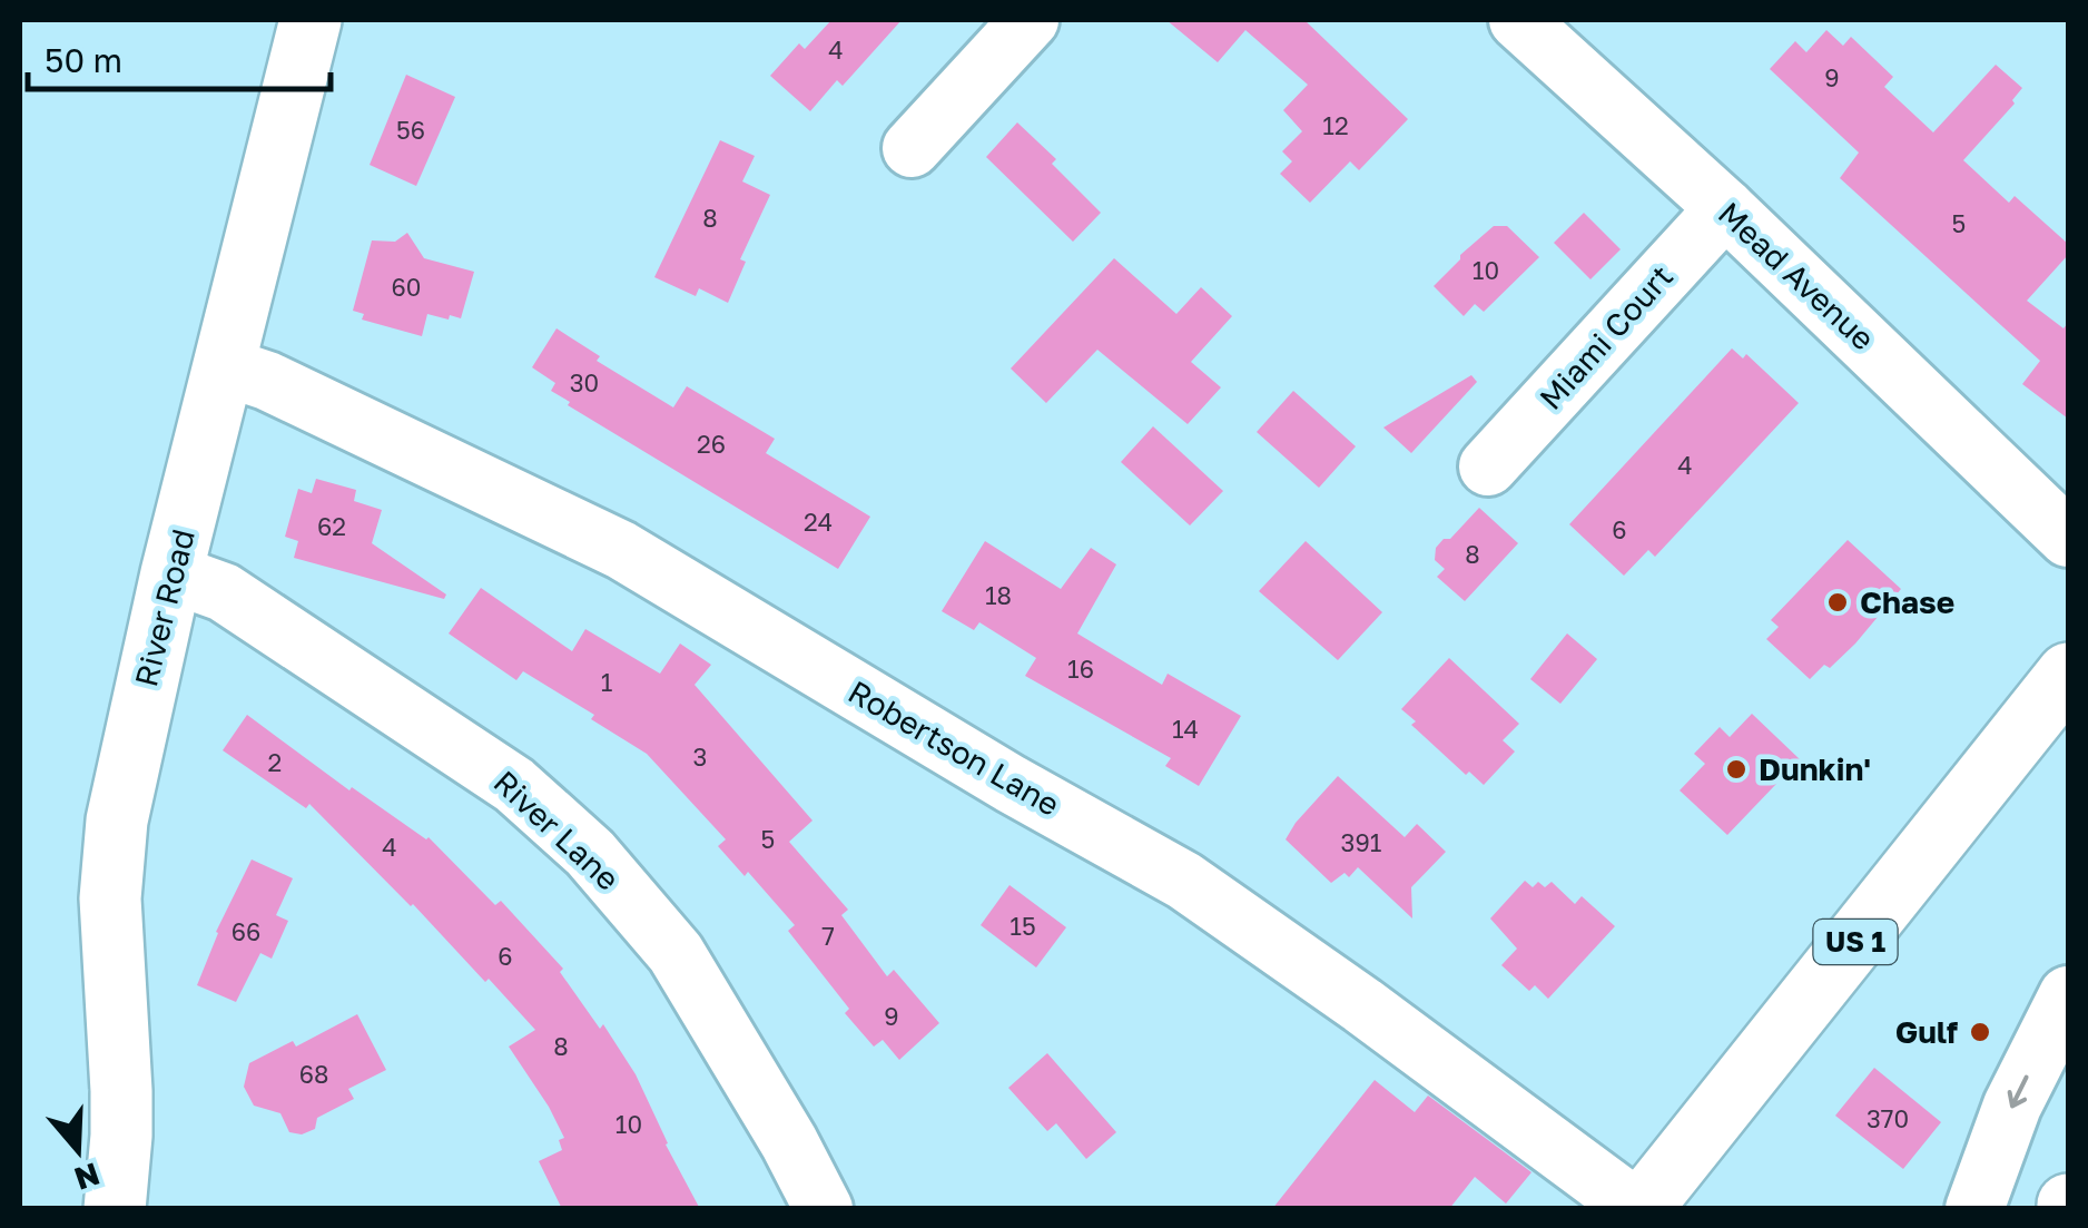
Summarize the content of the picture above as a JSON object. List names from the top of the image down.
{
  "streets": {
    "main road": ["River Road", "US 1"],
    "street": [
      "Mead Avenue",
      "Miami Court",
      "Robertson Lane",
      "River Lane"
    ]
  },
  "crossings": [
    ["Mead Avenue", "Miami Court"],
    ["River Road", "Robertson Lane"],
    ["River Road", "River Lane"],
    ["Robertson Lane", "US 1"]
  ],
  "places": ["Chase", "Dunkin'", "Gulf"],
  "house_numbers": [
    "4",
    "9",
    "12",
    "56",
    "8",
    "5",
    "10",
    "60",
    "30",
    "26",
    "4",
    "24",
    "62",
    "6",
    "8",
    "18",
    "16",
    "1",
    "14",
    "3",
    "2",
    "5",
    "391",
    "4",
    "15",
    "66",
    "7",
    "6",
    "9",
    "8",
    "68",
    "370",
    "10"
  ],
  "scale_bar": "50 m",
  "north": "bottom"
}
